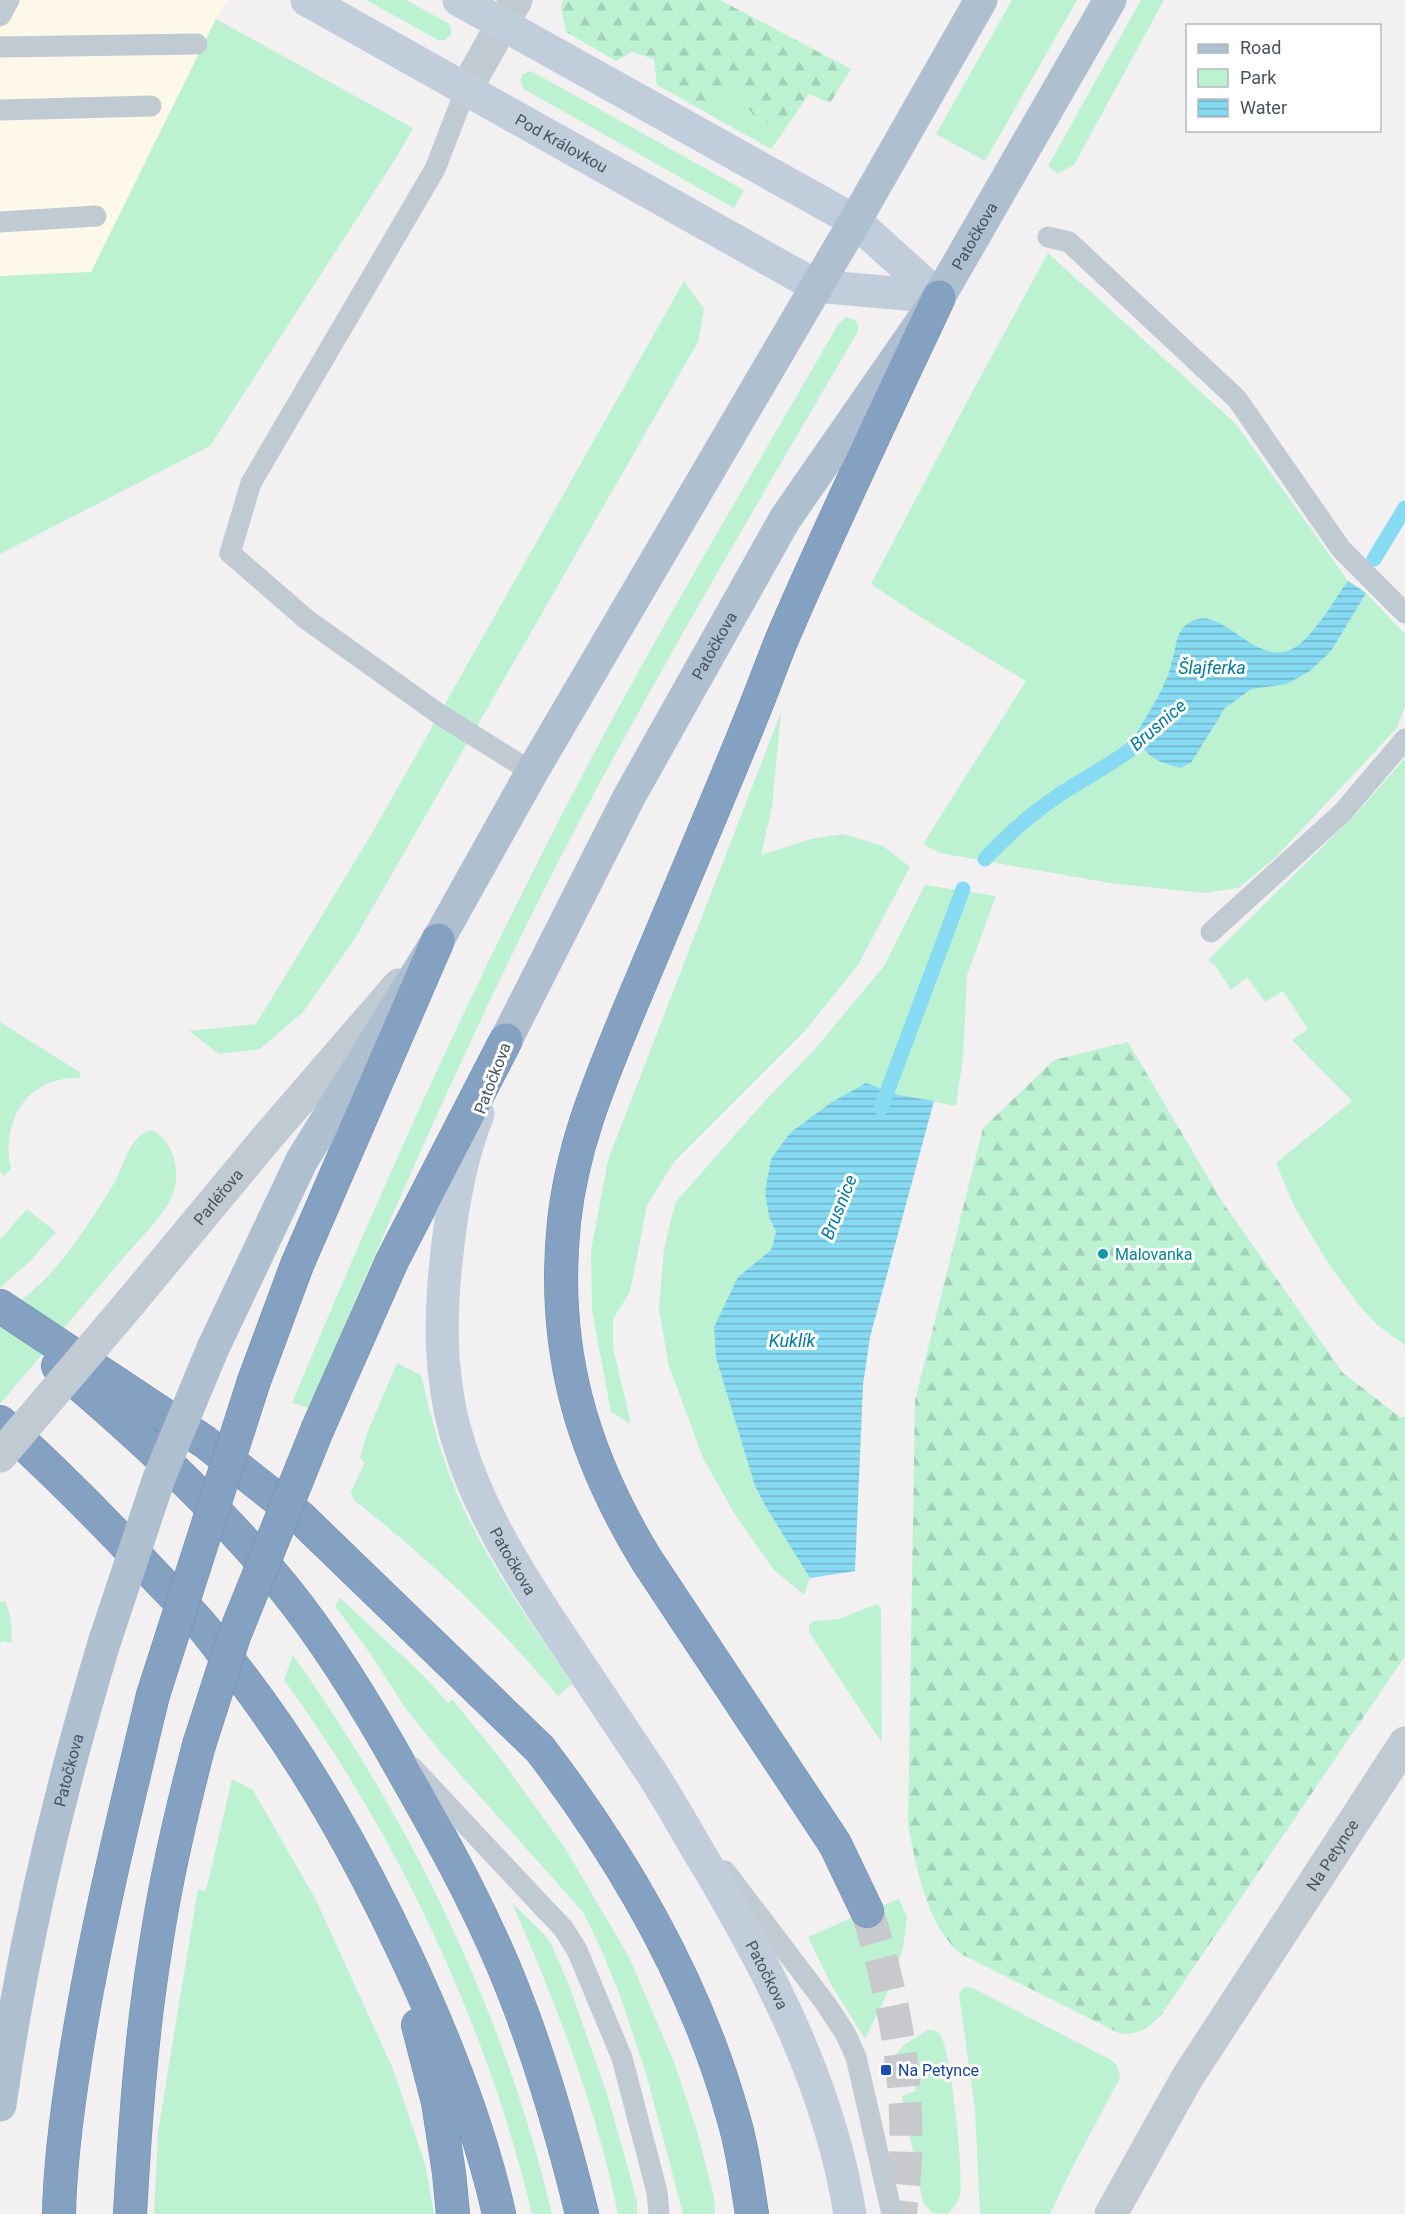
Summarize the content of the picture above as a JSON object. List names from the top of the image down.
{
  "streets": {
    "main road": ["Pod Královkou", "Patočkova"],
    "street": ["Parléřova", "Na Petynce"]
  },
  "crossings": [
    ["Pod Královkou", "Patočkova"],
    ["Patočkova", "Parléřova"]
  ],
  "water": ["Šlajferka", "Brusnice", "Kuklík"],
  "places": {
    "other": ["Malovanka"],
    "transit": ["Na Petynce"]
  },
  "legend": ["Road", "Park", "Water"]
}
